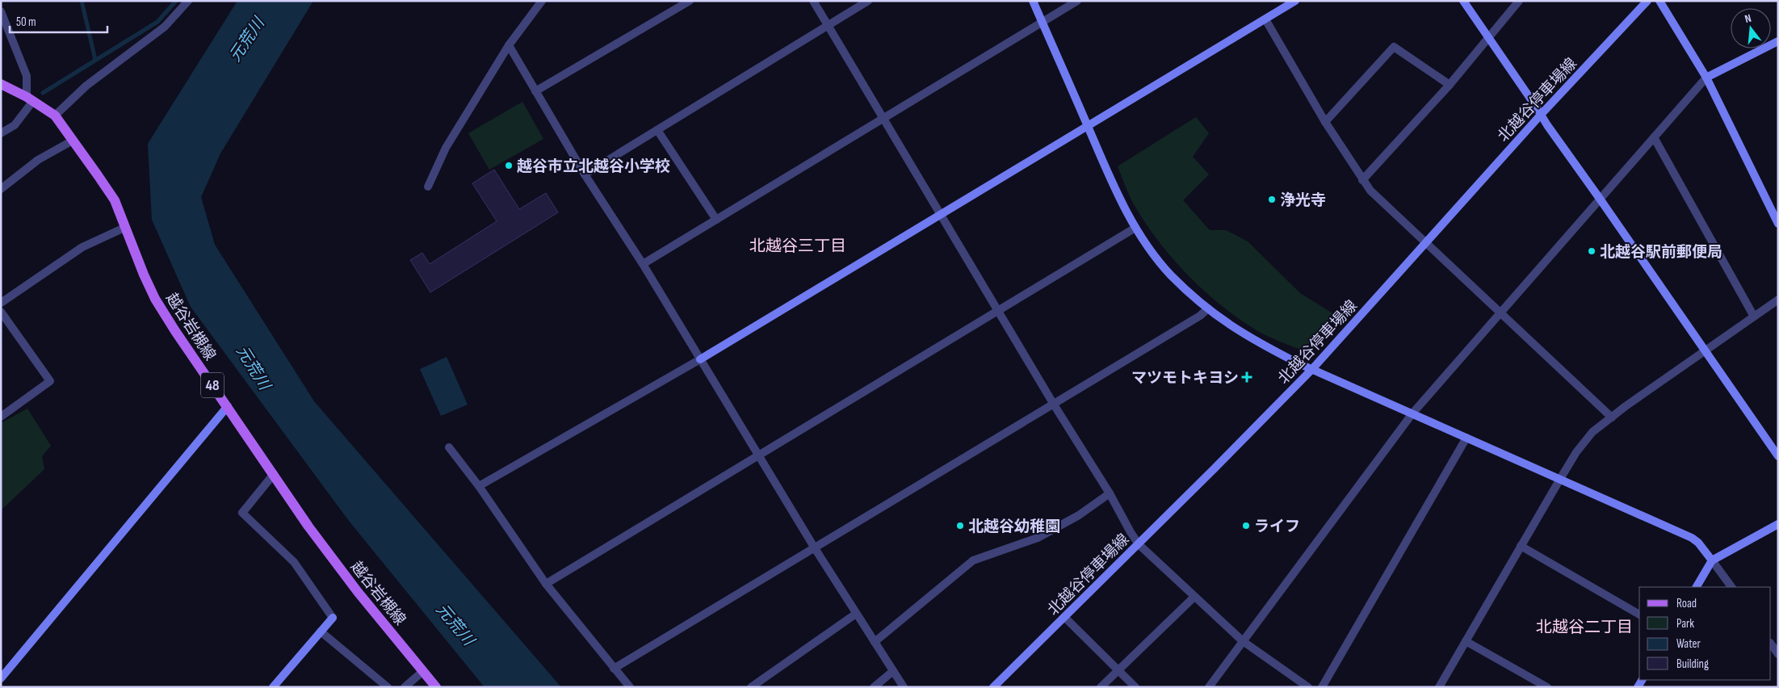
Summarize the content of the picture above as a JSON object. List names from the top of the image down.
{
  "streets": {
    "main road": ["越谷岩槻線", "48"],
    "street": ["北越谷停車場線"]
  },
  "districts": ["北越谷三丁目", "北越谷二丁目"],
  "water": ["元荒川"],
  "places": {
    "other": [
      "越谷市立北越谷小学校",
      "浄光寺",
      "北越谷駅前郵便局",
      "北越谷幼稚園",
      "ライフ"
    ],
    "health": ["マツモトキヨシ"]
  },
  "legend": [
    "Road",
    "Park",
    "Water",
    "Building"
  ],
  "scale_bar": "50 m",
  "north": "top"
}
